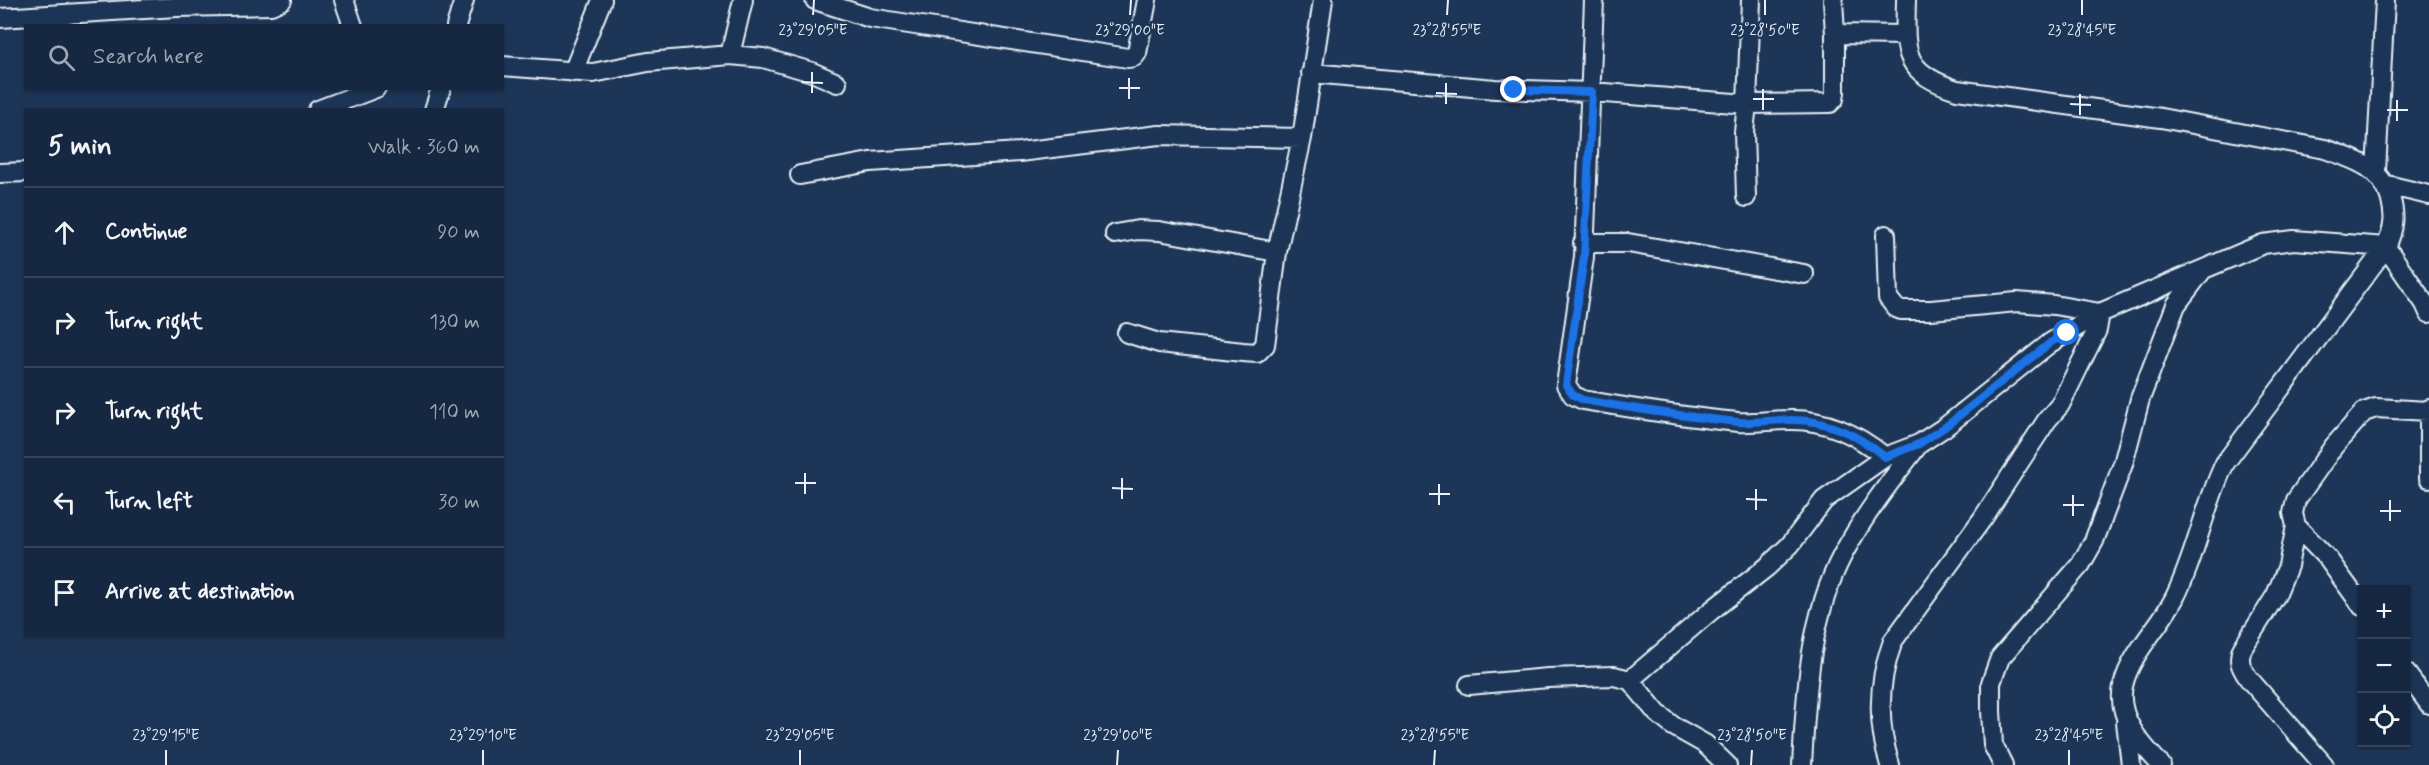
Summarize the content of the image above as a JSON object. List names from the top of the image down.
{
  "page": {
    "search": "Search here",
    "heading": ["5 min", "Walk · 360 m"],
    "list": [
      ["Continue", "90 m"],
      ["Turn right", "130 m"],
      ["Turn right", "110 m"],
      ["Turn left", "30 m"],
      "Arrive at destination"
    ],
    "map_buttons": ["+", "−"]
  },
  "coordinates": [
    "23°29'05\"E",
    "23°29'00\"E",
    "23°28'55\"E",
    "23°28'50\"E",
    "23°28'45\"E",
    "23°29'15\"E",
    "23°29'10\"E"
  ]
}
